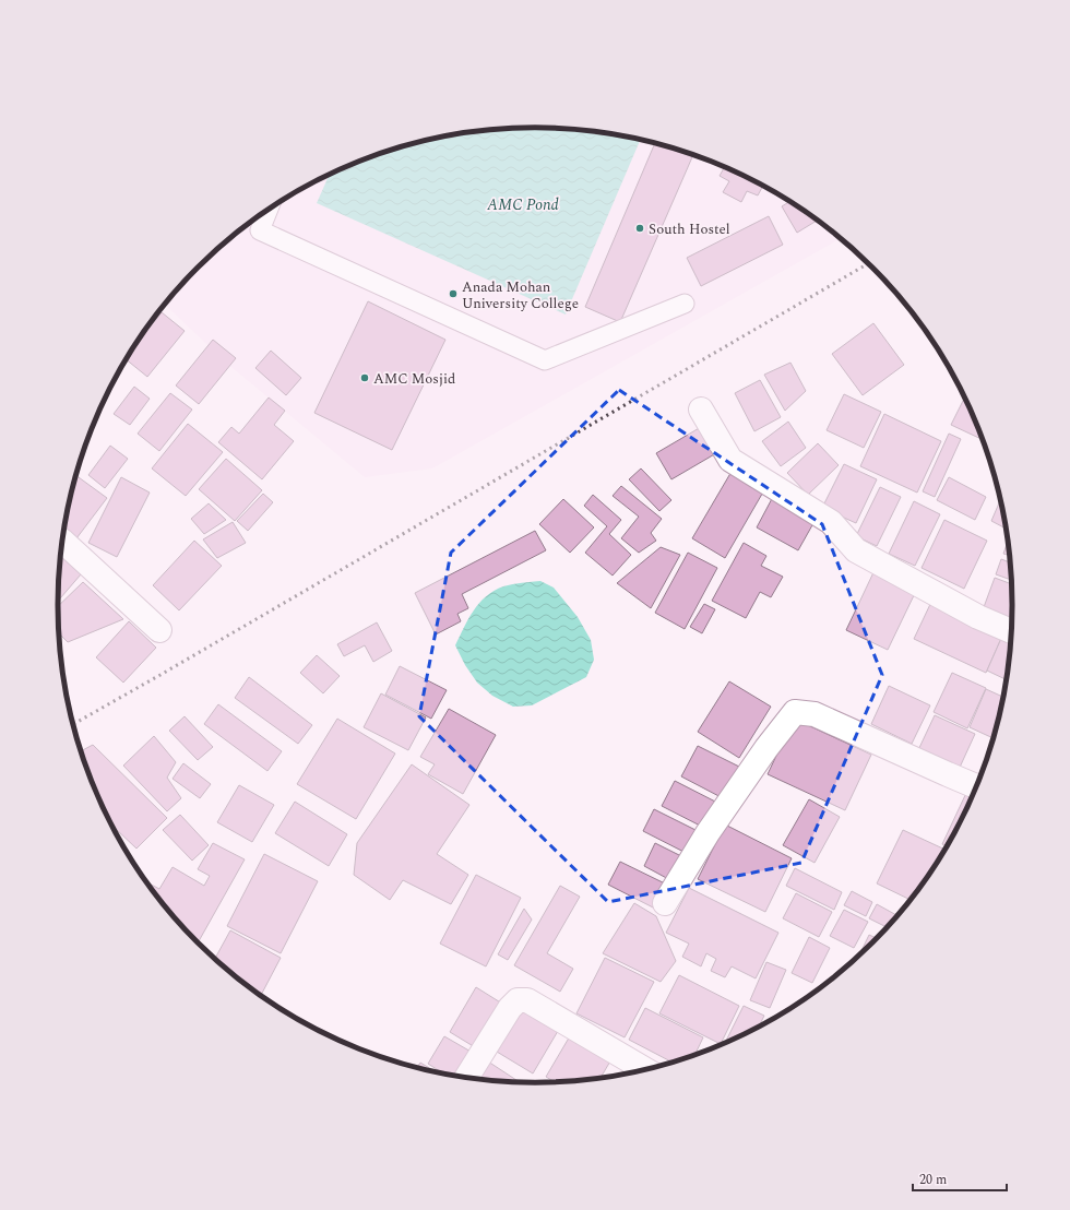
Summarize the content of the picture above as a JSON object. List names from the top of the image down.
{
  "water": ["AMC Pond"],
  "places": ["South Hostel", "Anada Mohan University College", "AMC Mosjid"],
  "scale_bar": "20 m"
}
